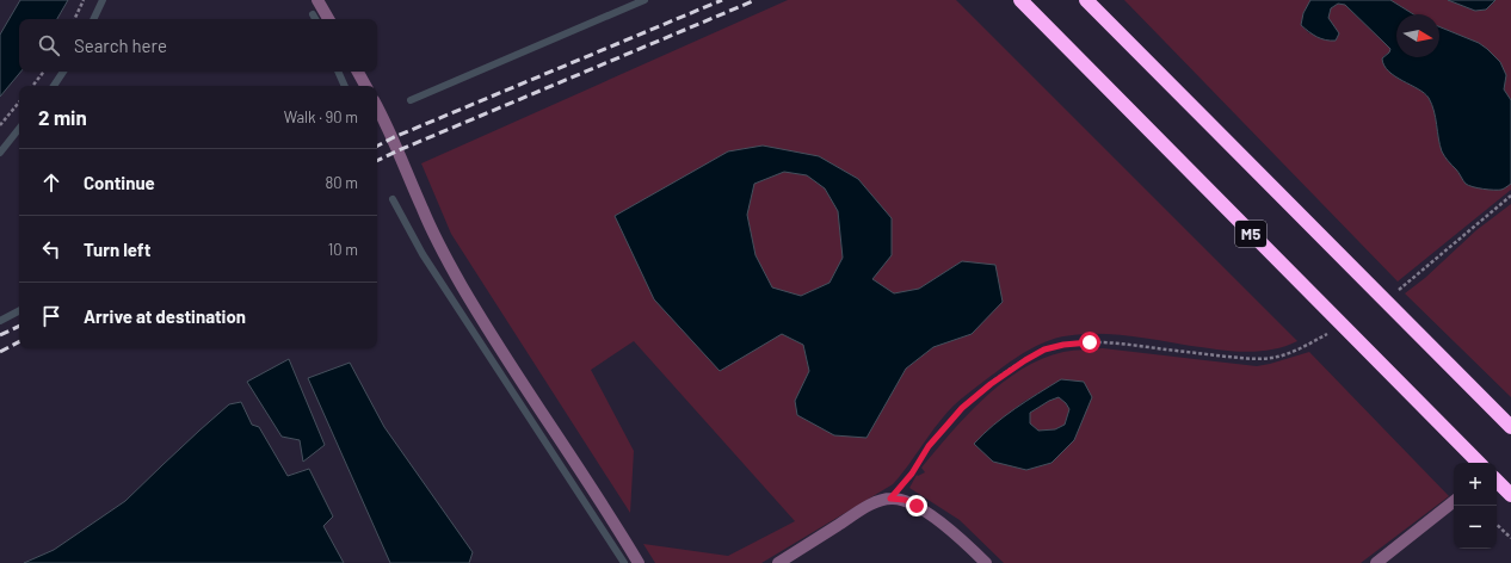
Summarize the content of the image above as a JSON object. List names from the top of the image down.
{
  "streets": {
    "highway": ["M5"]
  },
  "north": "right",
  "page": {
    "search": "Search here",
    "heading": ["2 min", "Walk · 90 m"],
    "list": [
      ["Continue", "80 m"],
      ["Turn left", "10 m"],
      "Arrive at destination"
    ],
    "map_buttons": ["+", "−"]
  }
}
